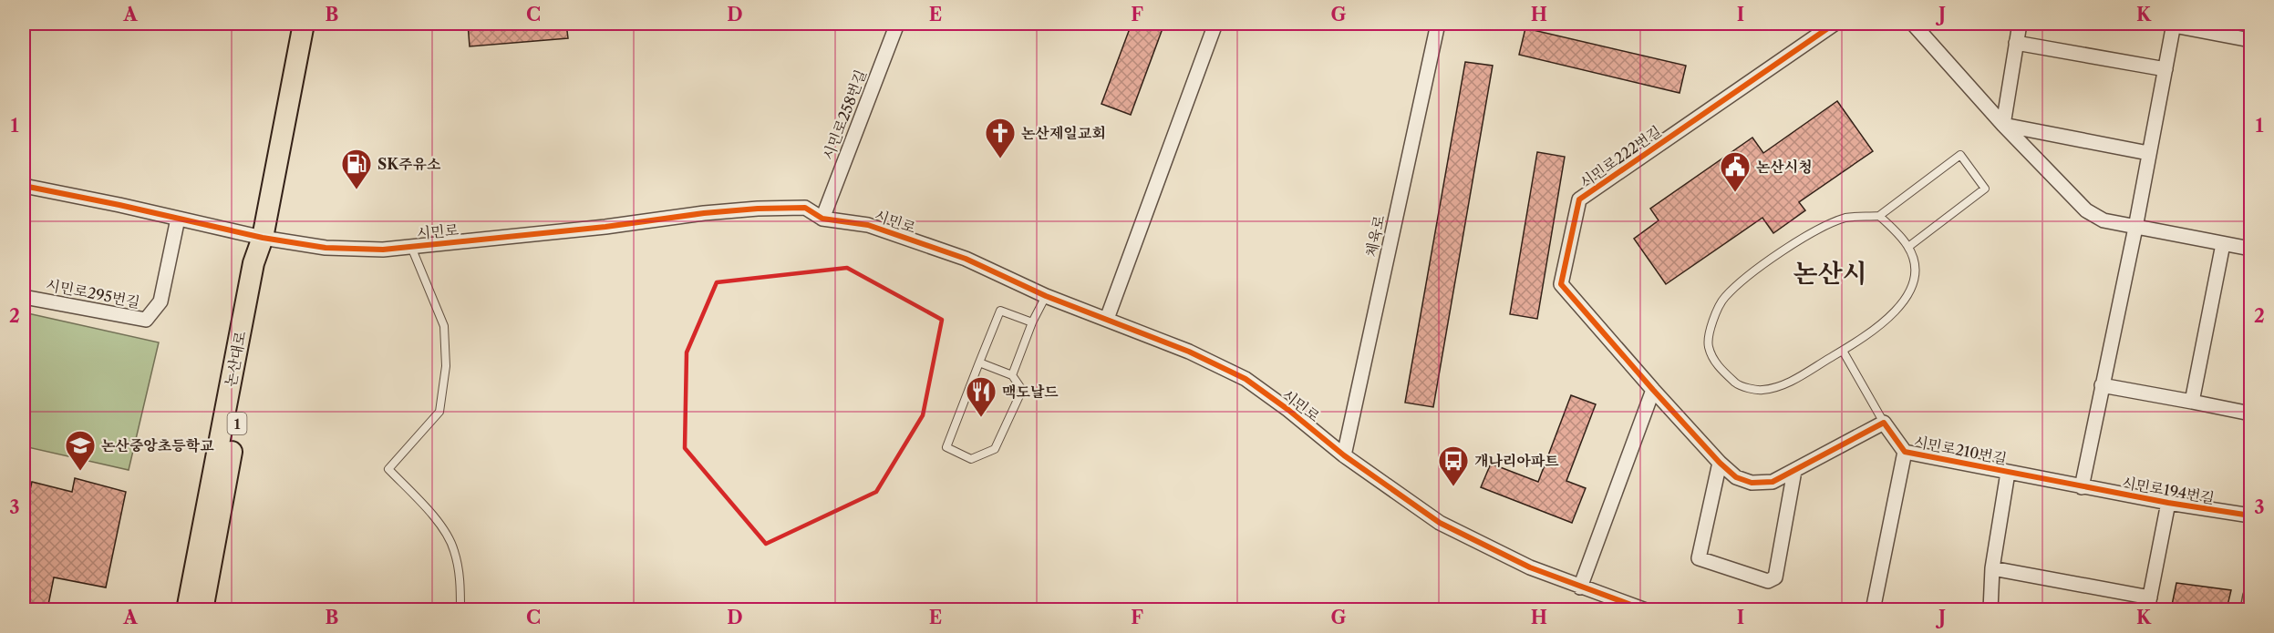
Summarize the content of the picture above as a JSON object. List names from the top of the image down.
{
  "streets": {
    "main road": ["논산대로", "1"],
    "street": [
      "시민로258번길",
      "시민로222번길",
      "시민로",
      "체육로",
      "시민로295번길",
      "시민로210번길",
      "시민로194번길"
    ]
  },
  "crossings": [
    ["시민로258번길", "시민로"],
    ["시민로", "체육로"],
    ["시민로", "시민로295번길"],
    ["시민로", "논산대로"],
    ["시민로210번길", "시민로194번길"]
  ],
  "districts": ["논산시"],
  "places": {
    "church": ["논산제일교회"],
    "fuel station": ["SK주유소"],
    "public building": ["논산시청"],
    "restaurant": ["맥도날드"],
    "school or university": ["논산중앙초등학교"],
    "bus stop": ["개나리아파트"]
  },
  "grid": {
    "columns": [
      "A",
      "B",
      "C",
      "D",
      "E",
      "F",
      "G",
      "H",
      "I",
      "J",
      "K"
    ],
    "rows": ["1", "2", "3"]
  }
}
